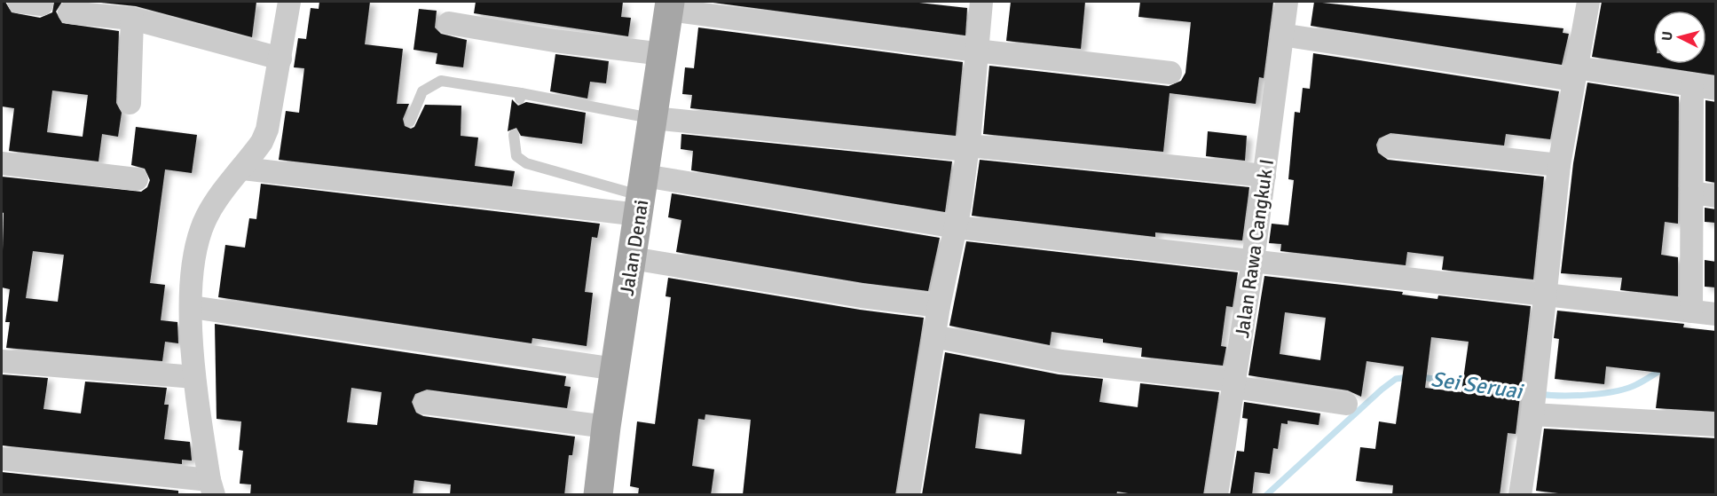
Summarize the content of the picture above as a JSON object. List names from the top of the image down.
{
  "streets": {
    "main road": ["Jalan Denai"],
    "street": ["Jalan Rawa Cangkuk I"]
  },
  "water": ["Sei Seruai"],
  "north": "left"
}
